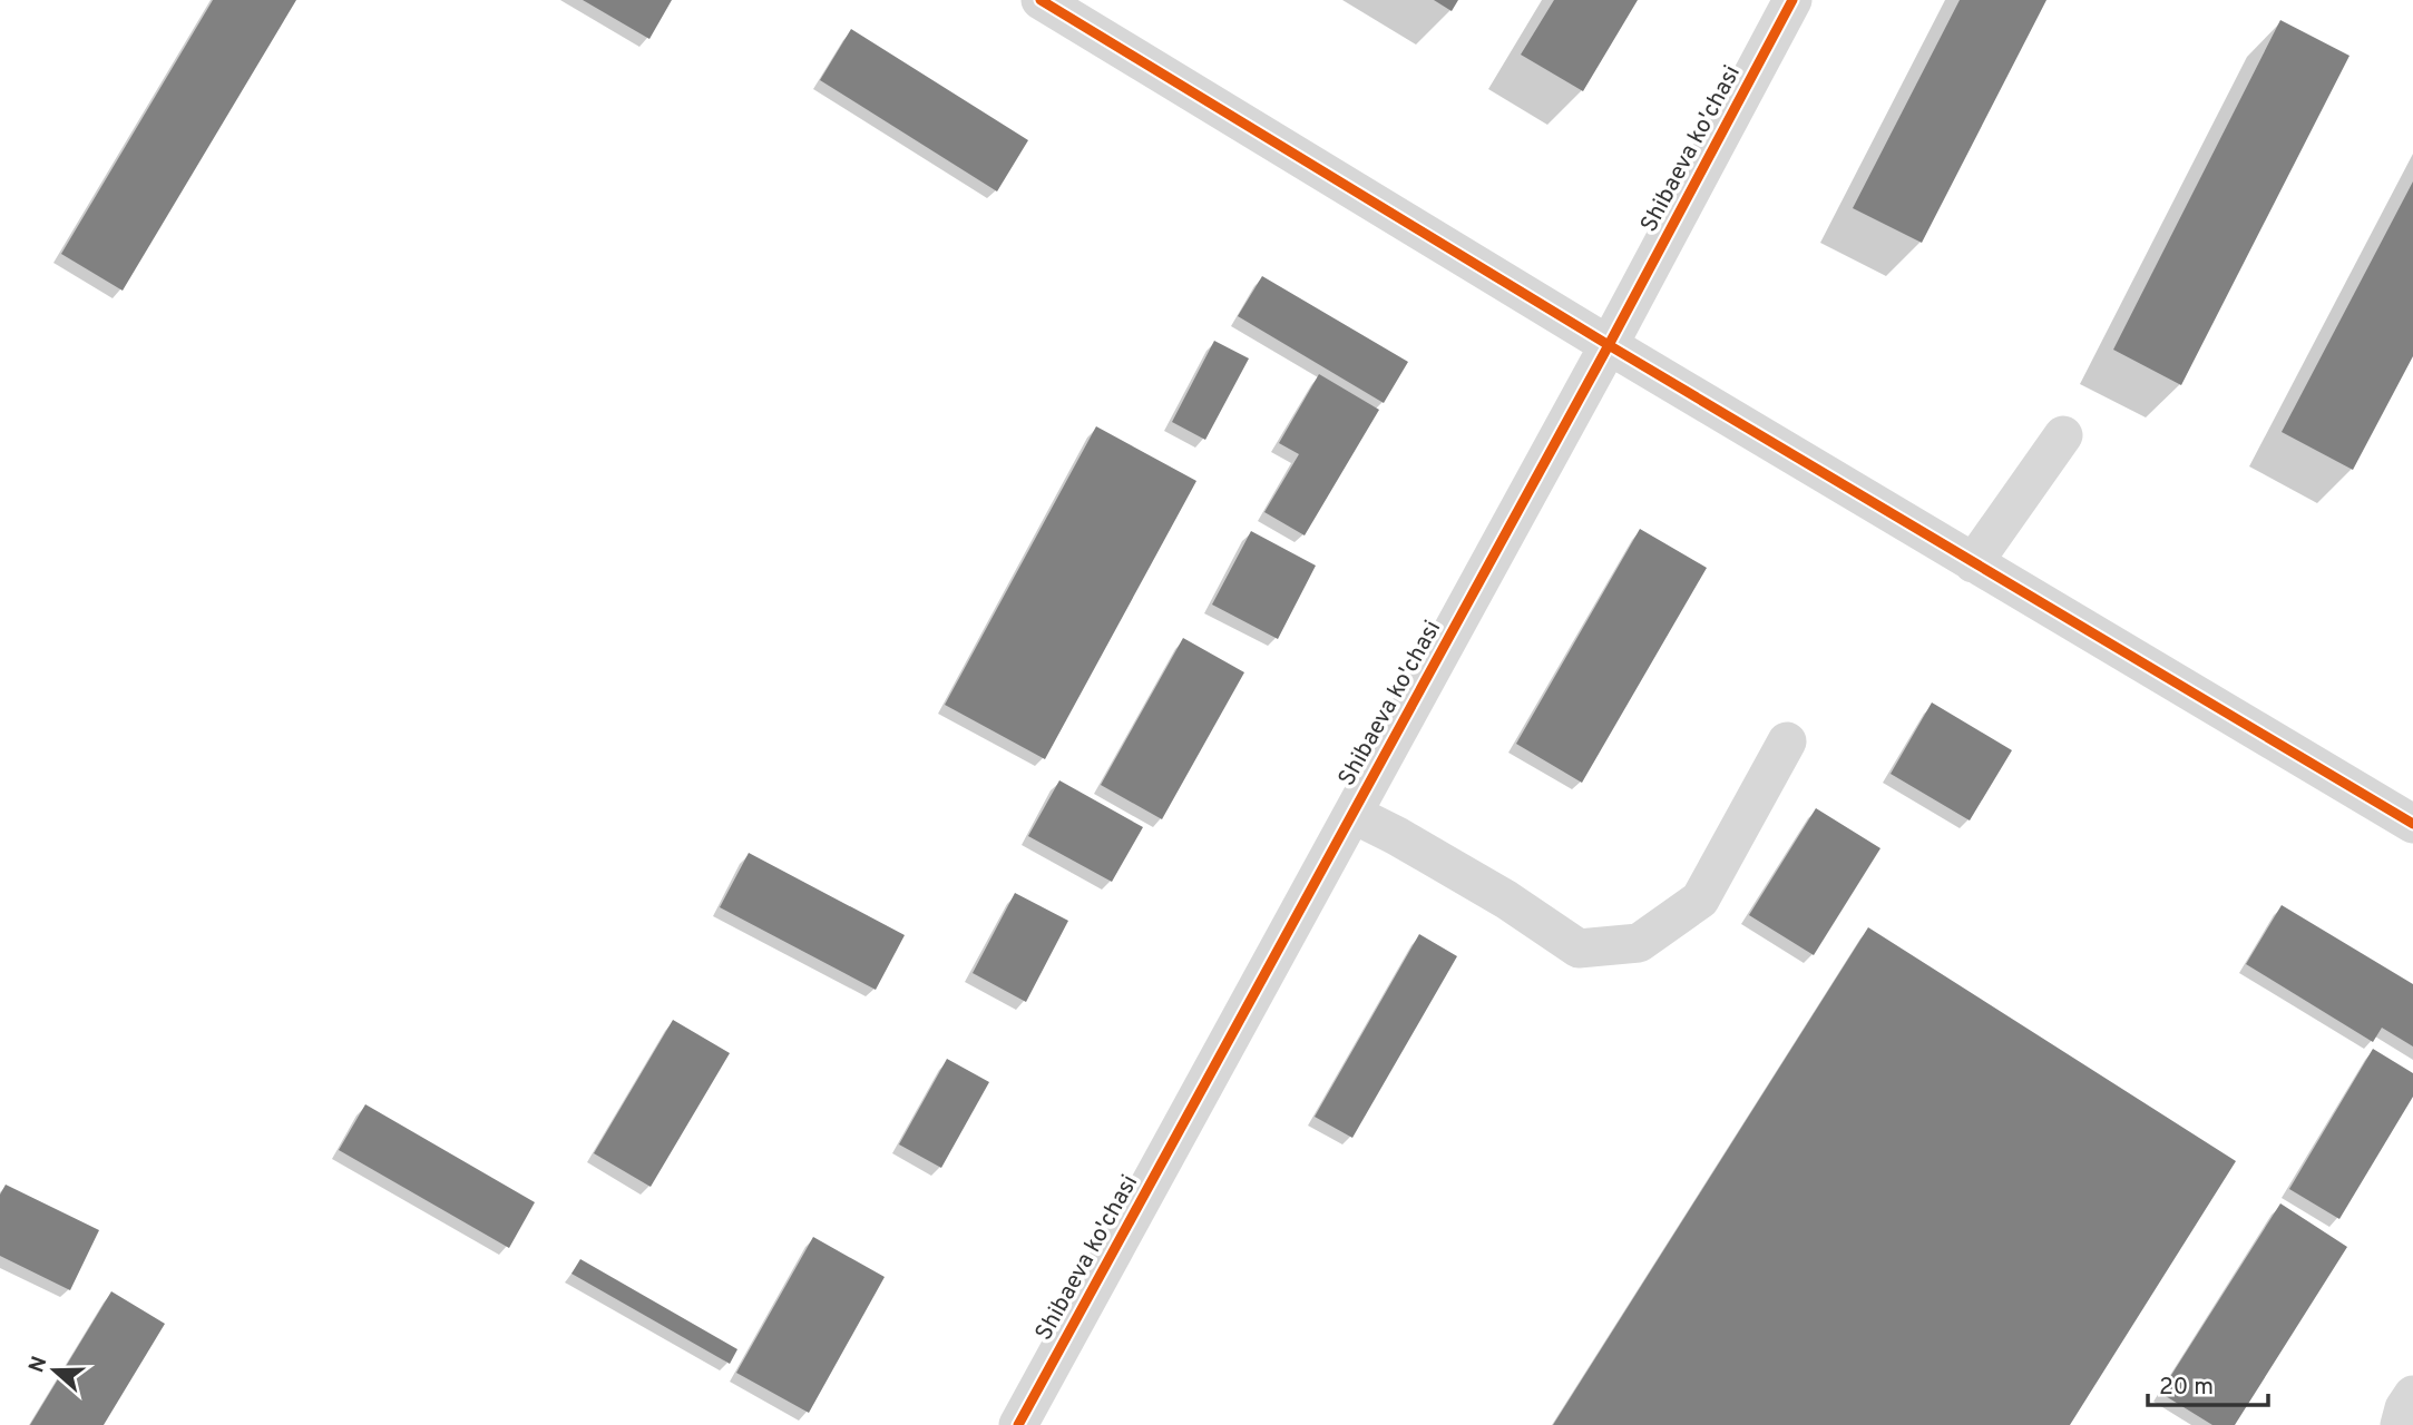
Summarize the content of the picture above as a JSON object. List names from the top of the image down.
{
  "streets": {
    "street": ["Shibaeva ko'chasi"]
  },
  "scale_bar": "20 m",
  "north": "left"
}
